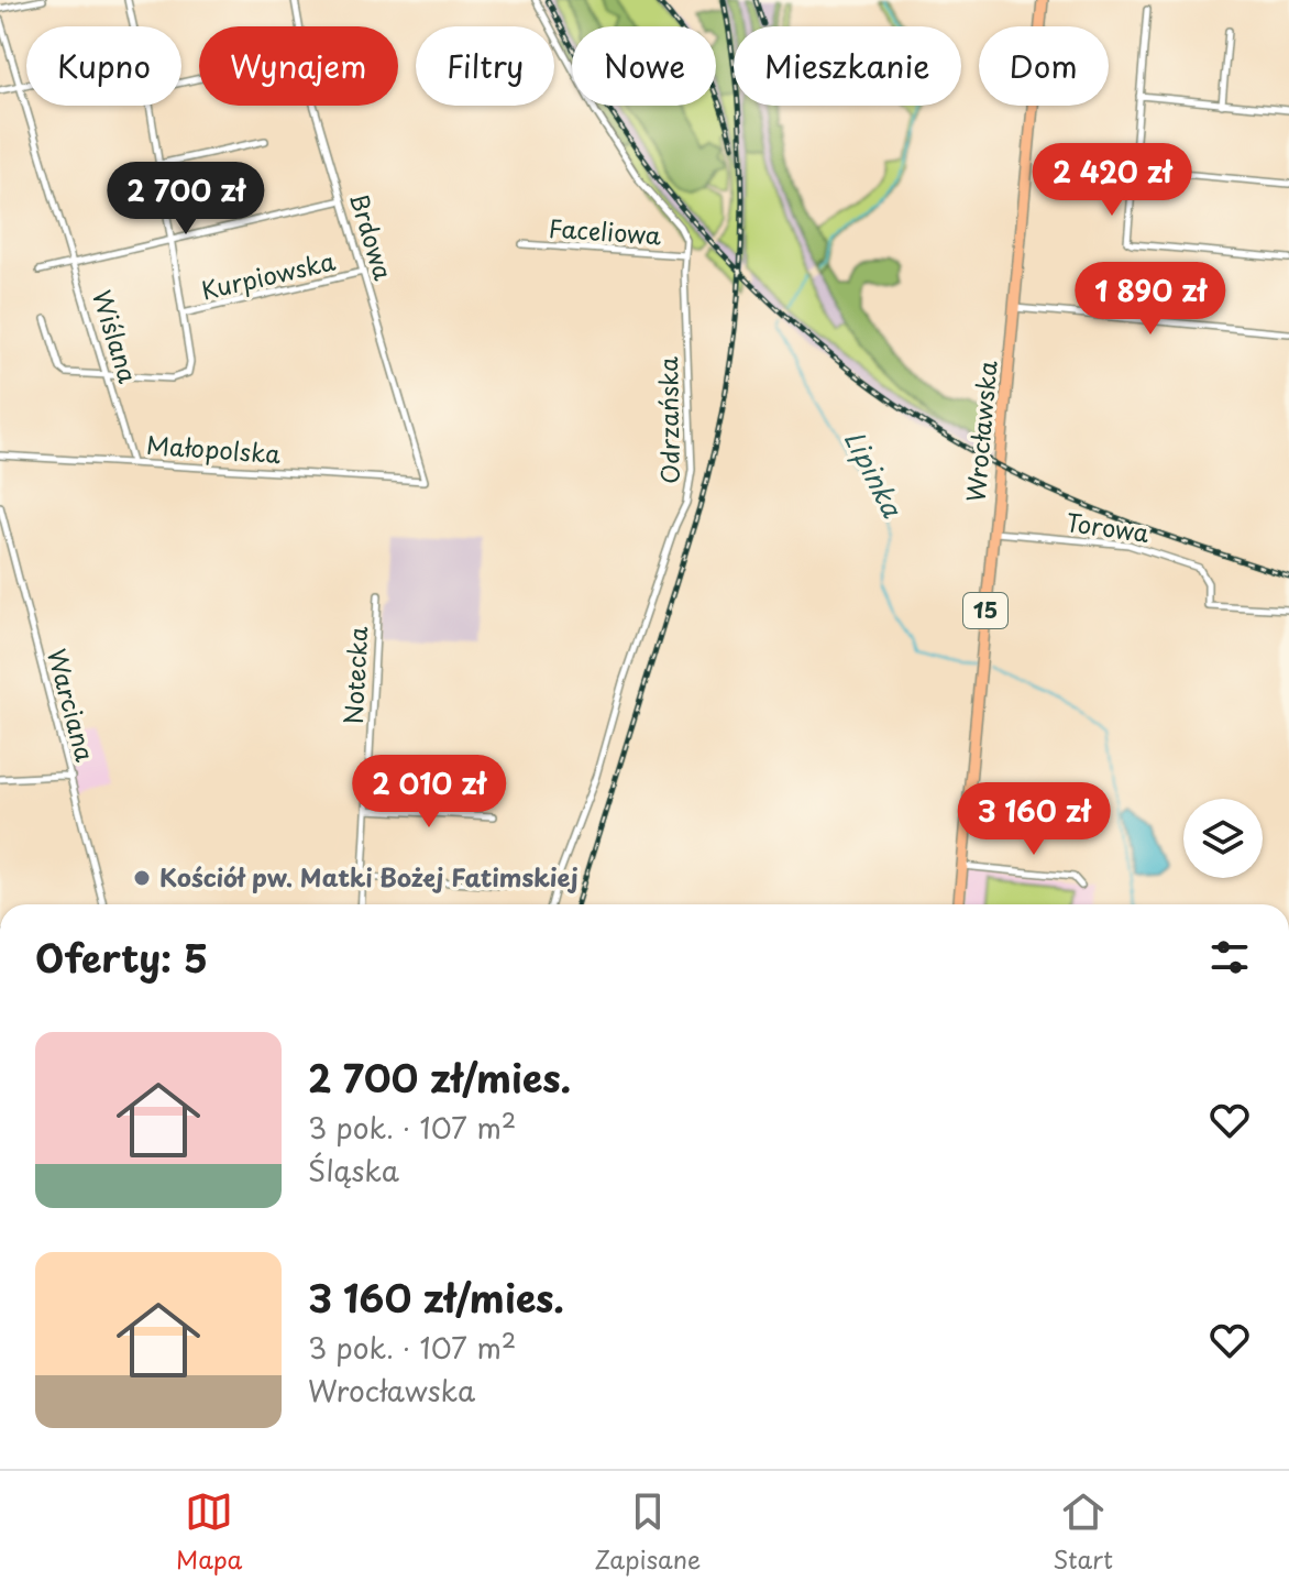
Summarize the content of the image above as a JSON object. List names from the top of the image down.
{
  "streets": {
    "main road": ["Wrocławska", "15"],
    "street": [
      "Faceliowa",
      "Brdowa",
      "Kurpiowska",
      "Wiślana",
      "Odrzańska",
      "Małopolska",
      "Torowa",
      "Notecka",
      "Warciana"
    ]
  },
  "crossings": [
    ["Faceliowa", "Odrzańska"],
    ["Brdowa", "Kurpiowska"],
    ["Brdowa", "Małopolska"],
    ["Wiślana", "Małopolska"],
    ["Wrocławska", "Torowa"]
  ],
  "water": ["Lipinka"],
  "places": ["Kościół pw. Matki Bożej Fatimskiej"],
  "page": {
    "chip": [
      "Kupno",
      "Wynajem",
      "Filtry",
      "Nowe",
      "Mieszkanie",
      "Dom"
    ],
    "price": [
      "2 420 zł",
      "2 700 zł",
      "1 890 zł",
      "2 010 zł",
      "3 160 zł"
    ],
    "heading": "Oferty: 5",
    "list": [
      {
        "name": "2 700 zł/mies.",
        "note": "3 pok. · 107 m² · Śląska"
      },
      {
        "name": "3 160 zł/mies.",
        "note": "3 pok. · 107 m² · Wrocławska"
      }
    ],
    "tabs": ["Mapa", "Zapisane", "Start"]
  }
}
